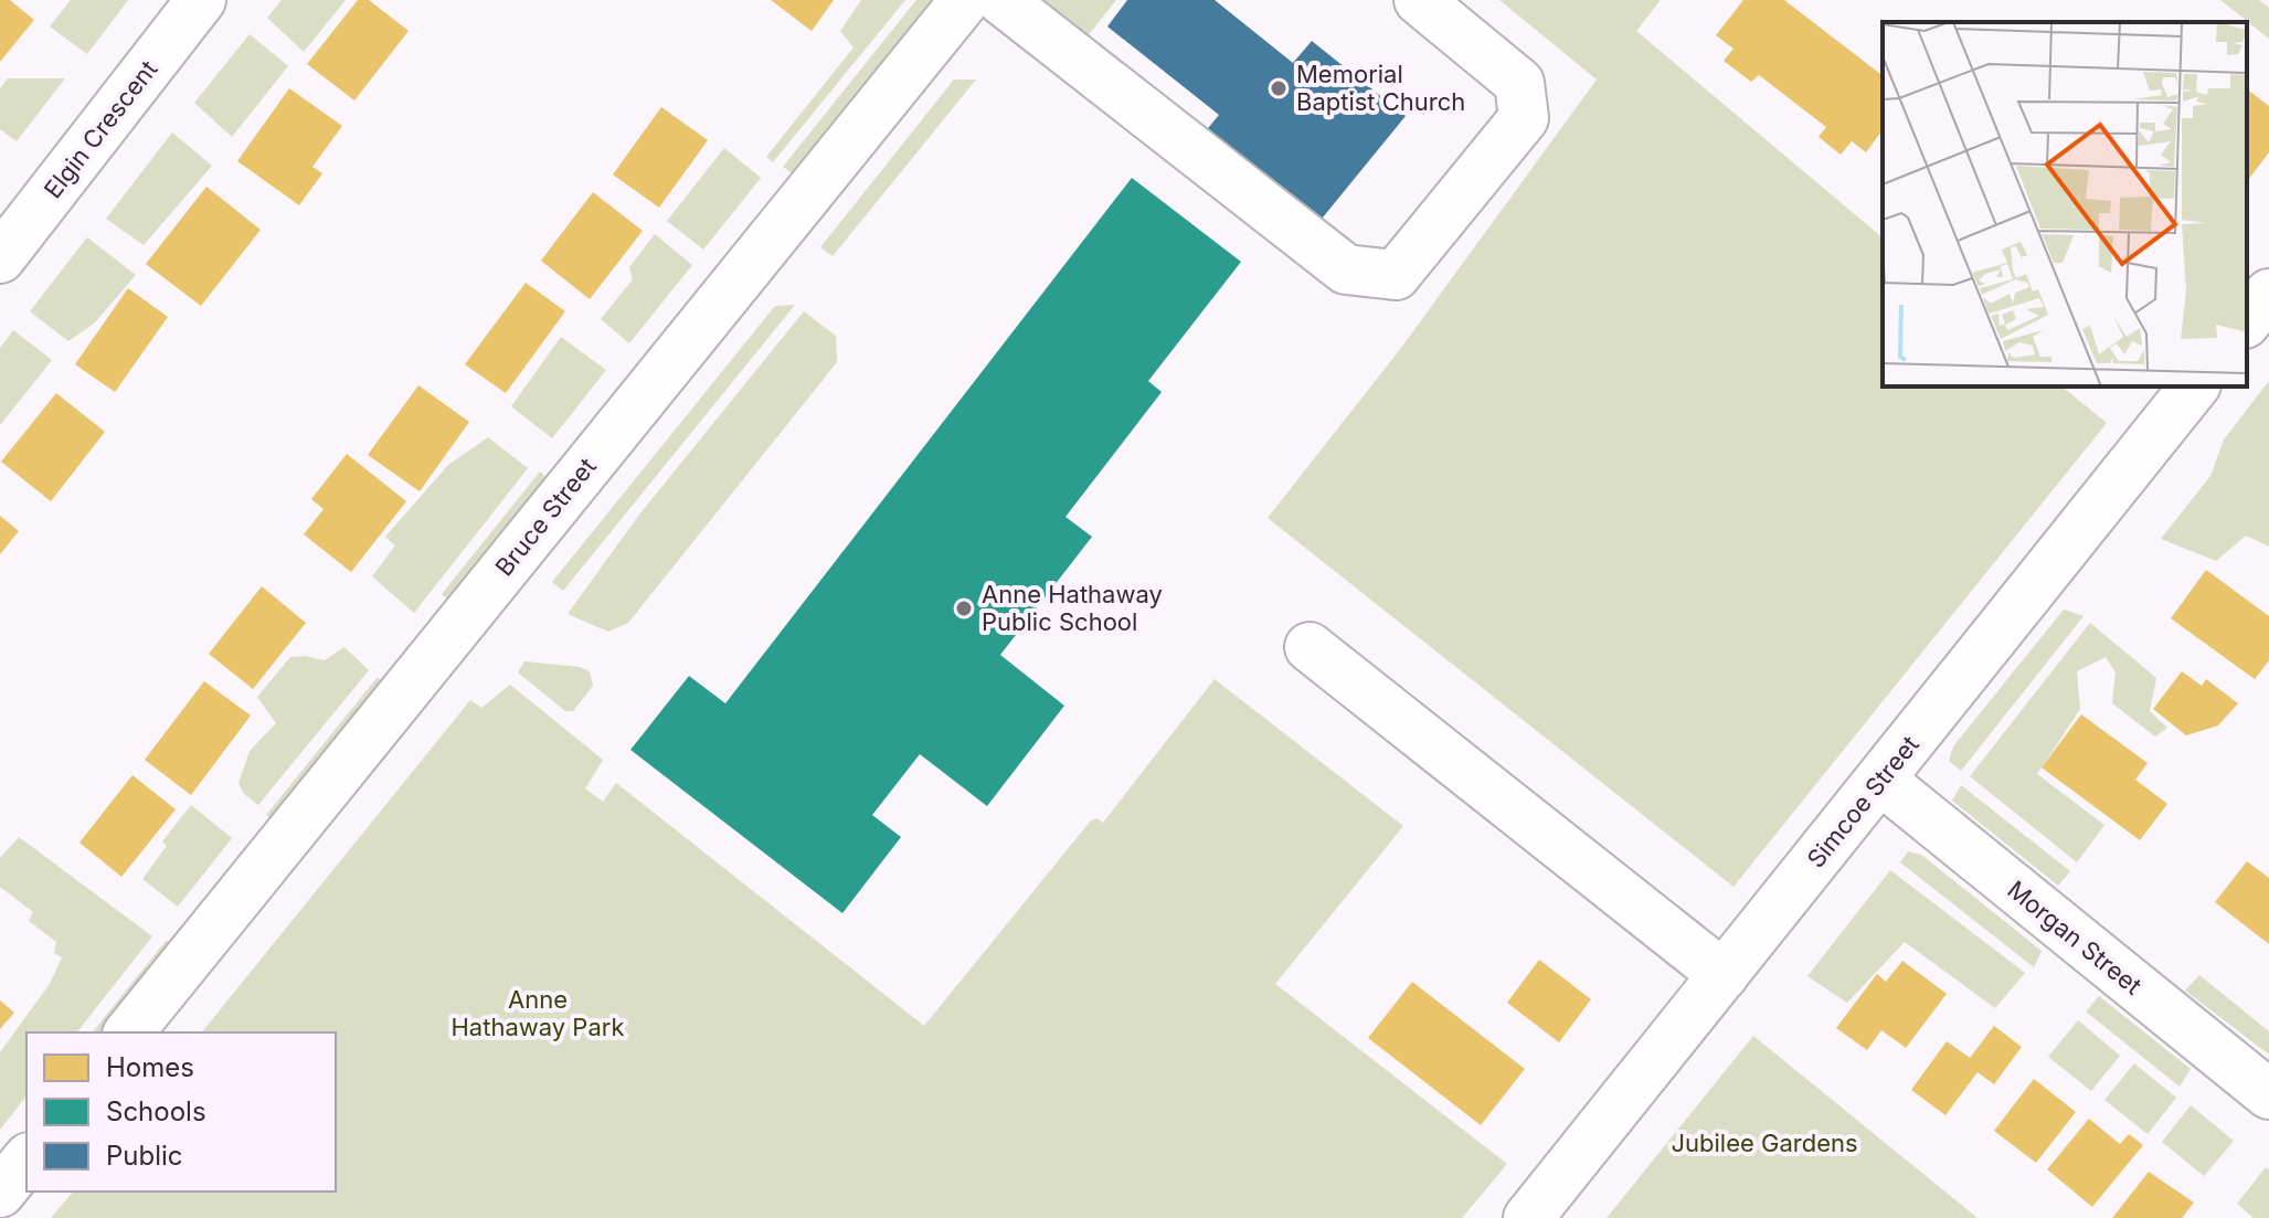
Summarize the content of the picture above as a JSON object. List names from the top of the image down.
{
  "streets": {
    "street": [
      "Elgin Crescent",
      "Bruce Street",
      "Simcoe Street",
      "Morgan Street"
    ]
  },
  "crossings": [
    ["Simcoe Street", "Morgan Street"]
  ],
  "parks": ["Anne Hathaway Park", "Jubilee Gardens"],
  "places": ["Memorial Baptist Church", "Anne Hathaway Public School"],
  "legend": ["Homes", "Schools", "Public"]
}
